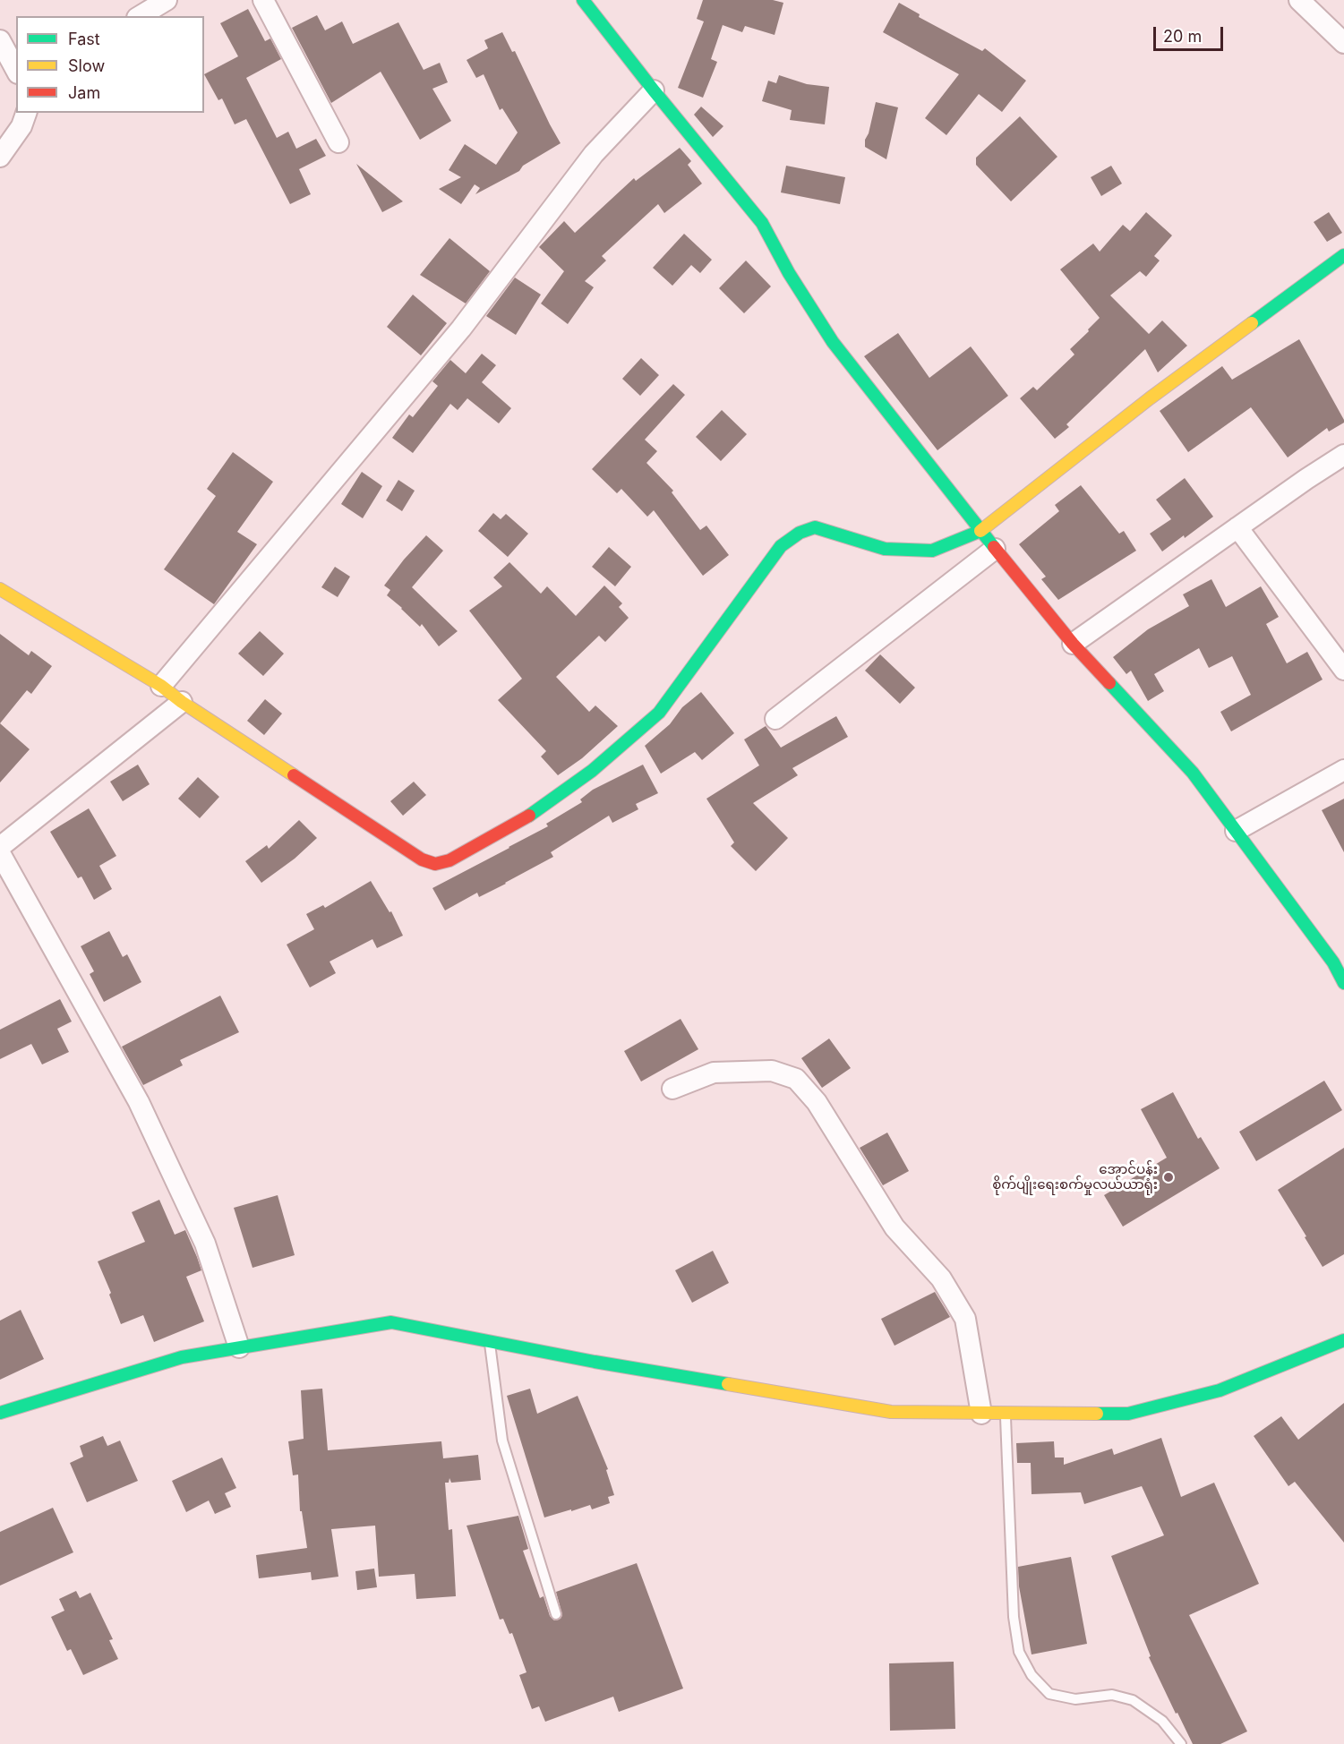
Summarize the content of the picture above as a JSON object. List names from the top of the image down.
{
  "places": ["အောင်ပန်း စိုက်ပျိုးရေးစက်မှုလယ်ယာရုံး"],
  "legend": ["Fast", "Slow", "Jam"],
  "scale_bar": "20 m"
}
